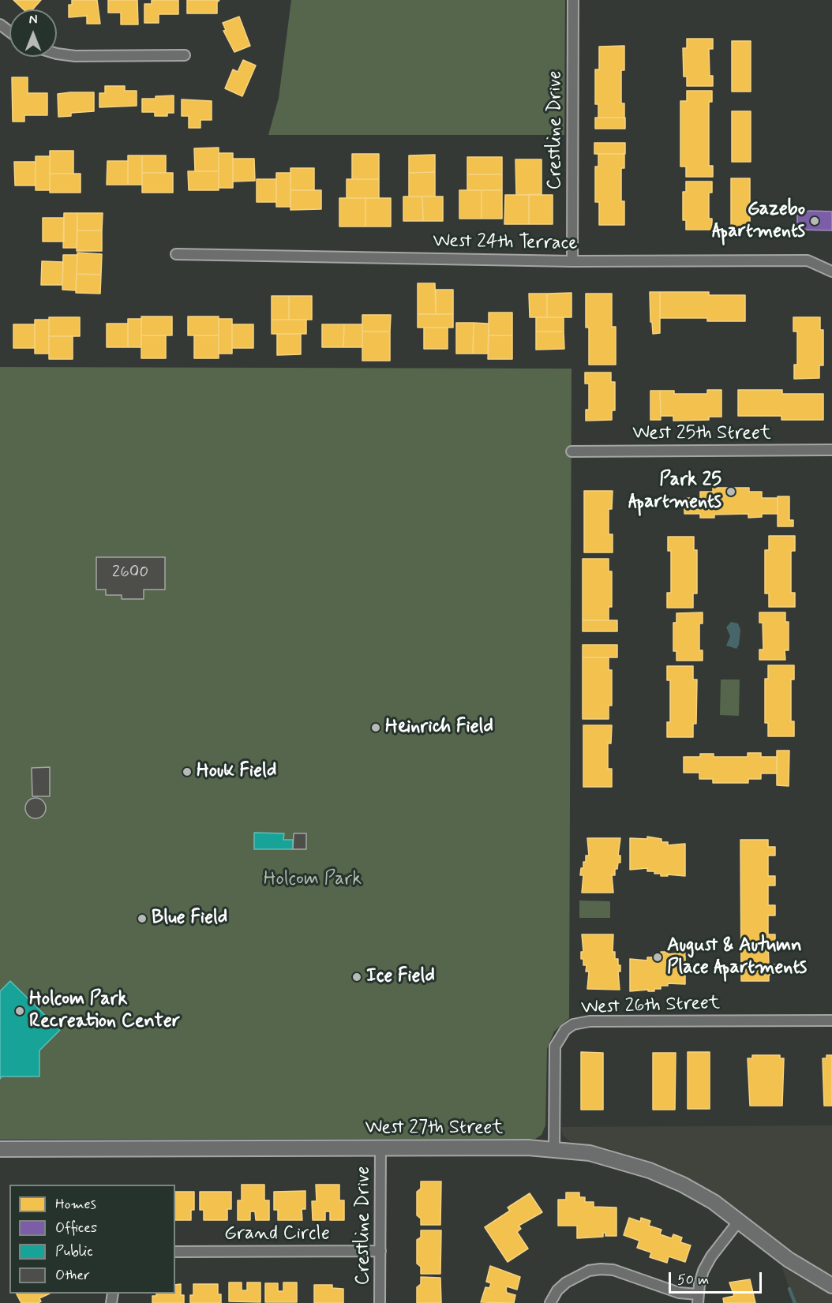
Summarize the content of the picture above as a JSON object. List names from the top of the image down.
{
  "streets": {
    "street": [
      "Crestline Drive",
      "West 24th Terrace",
      "West 25th Street",
      "West 26th Street",
      "West 27th Street",
      "Grand Circle"
    ]
  },
  "crossings": [
    ["Crestline Drive", "West 24th Terrace"],
    ["Crestline Drive", "West 27th Street"],
    ["Crestline Drive", "Grand Circle"],
    ["West 26th Street", "West 27th Street"]
  ],
  "parks": ["Holcom Park"],
  "places": [
    "Gazebo Apartments",
    "Park 25 Apartments",
    "Heinrich Field",
    "Houk Field",
    "Blue Field",
    "August & Autumn Place Apartments",
    "Ice Field",
    "Holcom Park Recreation Center"
  ],
  "house_numbers": ["2600"],
  "legend": [
    "Homes",
    "Offices",
    "Public",
    "Other"
  ],
  "scale_bar": "50 m",
  "north": "top"
}
